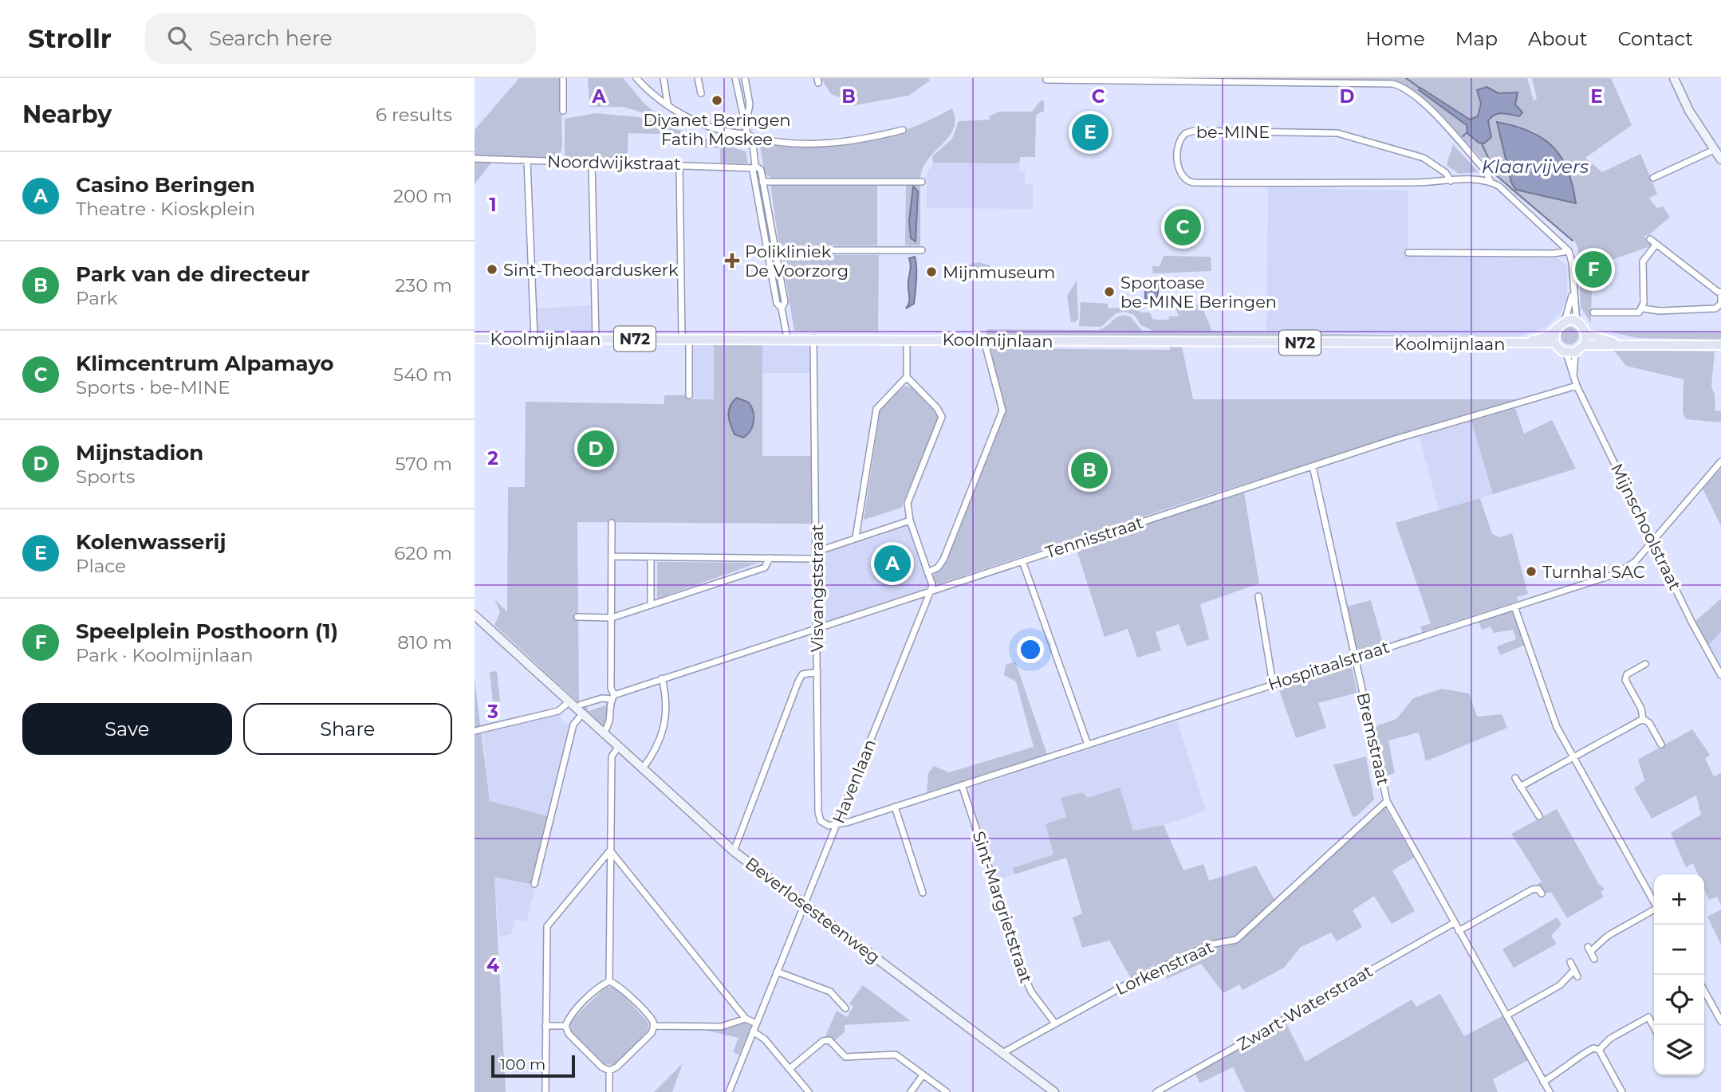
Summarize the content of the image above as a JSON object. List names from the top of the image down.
{
  "streets": {
    "main road": ["Koolmijnlaan", "N72"],
    "street": [
      "be-MINE",
      "Noordwijkstraat",
      "Mijnschoolstraat",
      "Tennisstraat",
      "Visvangststraat",
      "Hospitaalstraat",
      "Bremstraat",
      "Havenlaan",
      "Sint-Margrietstraat",
      "Beverlosesteenweg",
      "Lorkenstraat",
      "Zwart-Waterstraat"
    ]
  },
  "crossings": [
    ["Koolmijnlaan", "Mijnschoolstraat"],
    ["Koolmijnlaan", "Visvangststraat"],
    ["Mijnschoolstraat", "Tennisstraat"],
    ["Mijnschoolstraat", "Hospitaalstraat"],
    ["Tennisstraat", "Visvangststraat"],
    ["Tennisstraat", "Bremstraat"],
    ["Tennisstraat", "Havenlaan"],
    ["Visvangststraat", "Hospitaalstraat"],
    ["Visvangststraat", "Havenlaan"],
    ["Hospitaalstraat", "Bremstraat"],
    ["Hospitaalstraat", "Havenlaan"],
    ["Hospitaalstraat", "Sint-Margrietstraat"],
    ["Bremstraat", "Lorkenstraat"],
    ["Bremstraat", "Zwart-Waterstraat"],
    ["Havenlaan", "Beverlosesteenweg"],
    ["Sint-Margrietstraat", "Lorkenstraat"],
    ["Beverlosesteenweg", "Lorkenstraat"]
  ],
  "water": ["Klaarvijvers"],
  "places": {
    "other": [
      "Diyanet Beringen Fatih Moskee",
      "Sint-Theodarduskerk",
      "Mijnmuseum",
      "Sportoase be-MINE Beringen",
      "Turnhal SAC"
    ],
    "health": ["Polikliniek De Voorzorg"]
  },
  "scale_bar": "100 m",
  "page": {
    "header": "Strollr",
    "search": "Search here",
    "nav": [
      "Home",
      "Map",
      "About",
      "Contact"
    ],
    "heading": ["Nearby", "6 results"],
    "pins": [
      "E",
      "C",
      "F",
      "D",
      "B",
      "A"
    ],
    "list": [
      {
        "mark": "A",
        "name": "Casino Beringen",
        "note": "Theatre · Kioskplein",
        "value": "200 m"
      },
      {
        "mark": "B",
        "name": "Park van de directeur",
        "note": "Park",
        "value": "230 m"
      },
      {
        "mark": "C",
        "name": "Klimcentrum Alpamayo",
        "note": "Sports · be-MINE",
        "value": "540 m"
      },
      {
        "mark": "D",
        "name": "Mijnstadion",
        "note": "Sports",
        "value": "570 m"
      },
      {
        "mark": "E",
        "name": "Kolenwasserij",
        "note": "Place",
        "value": "620 m"
      },
      {
        "mark": "F",
        "name": "Speelplein Posthoorn (1)",
        "note": "Park · Koolmijnlaan",
        "value": "810 m"
      }
    ],
    "buttons": ["Save", "Share"],
    "map_buttons": ["+", "−"],
    "scale": "100 m"
  },
  "grid": {
    "columns": [
      "A",
      "B",
      "C",
      "D",
      "E"
    ],
    "rows": [
      "1",
      "2",
      "3",
      "4"
    ]
  }
}
